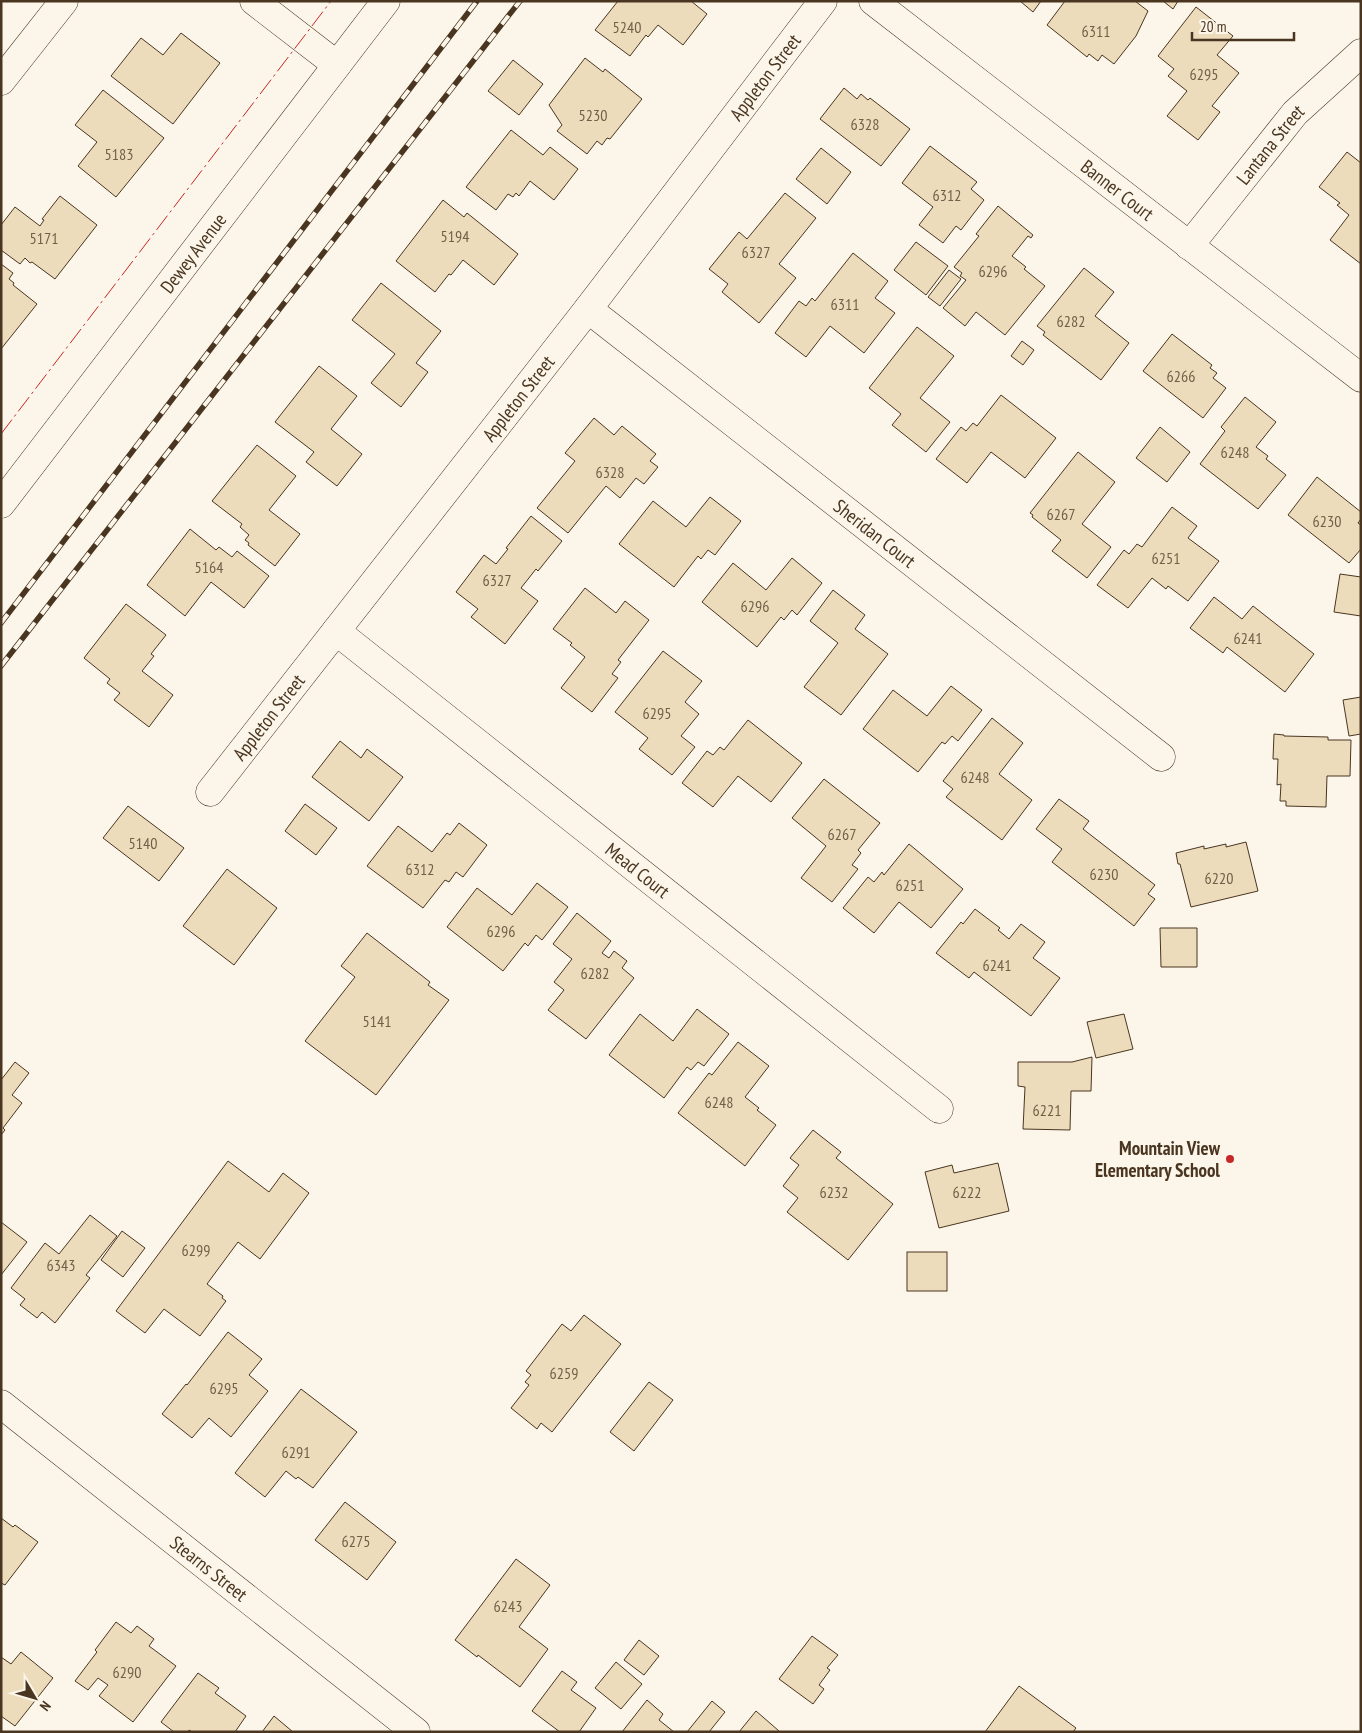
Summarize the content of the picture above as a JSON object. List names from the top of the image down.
{
  "streets": {
    "street": [
      "Appleton Street",
      "Lantana Street",
      "Banner Court",
      "Dewey Avenue",
      "Sheridan Court",
      "Mead Court",
      "Stearns Street"
    ]
  },
  "crossings": [
    ["Appleton Street", "Sheridan Court"],
    ["Appleton Street", "Mead Court"],
    ["Lantana Street", "Banner Court"]
  ],
  "places": ["Mountain View Elementary School"],
  "house_numbers": [
    "5240",
    "6311",
    "6295",
    "5230",
    "6328",
    "5183",
    "6312",
    "5194",
    "5171",
    "6327",
    "6296",
    "6311",
    "6282",
    "6266",
    "6248",
    "6328",
    "6267",
    "6230",
    "6251",
    "5164",
    "6327",
    "6296",
    "6241",
    "6295",
    "6248",
    "6267",
    "5140",
    "6312",
    "6230",
    "6220",
    "6251",
    "6296",
    "6241",
    "6282",
    "5141",
    "6248",
    "6221",
    "6232",
    "6222",
    "6299",
    "6343",
    "6259",
    "6295",
    "6291",
    "6275",
    "6243",
    "6290"
  ],
  "scale_bar": "20 m",
  "north": "bottom right"
}
